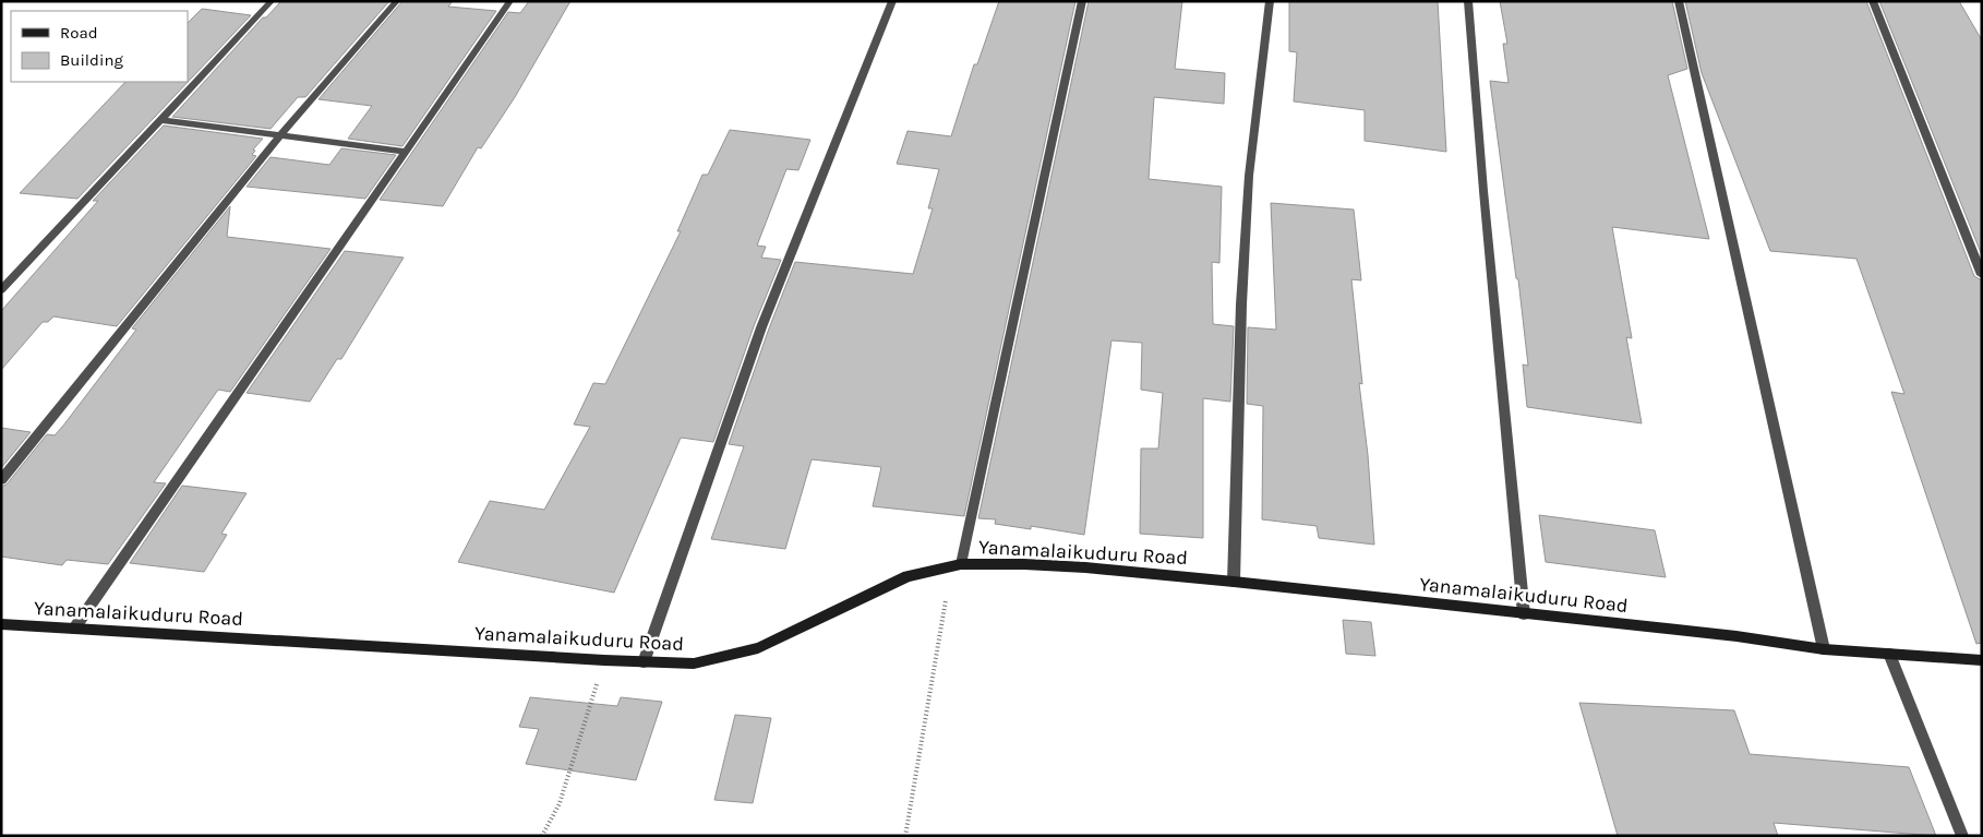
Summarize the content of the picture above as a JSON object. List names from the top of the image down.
{
  "streets": {
    "street": ["Yanamalaikuduru Road"]
  },
  "legend": ["Road", "Building"]
}
